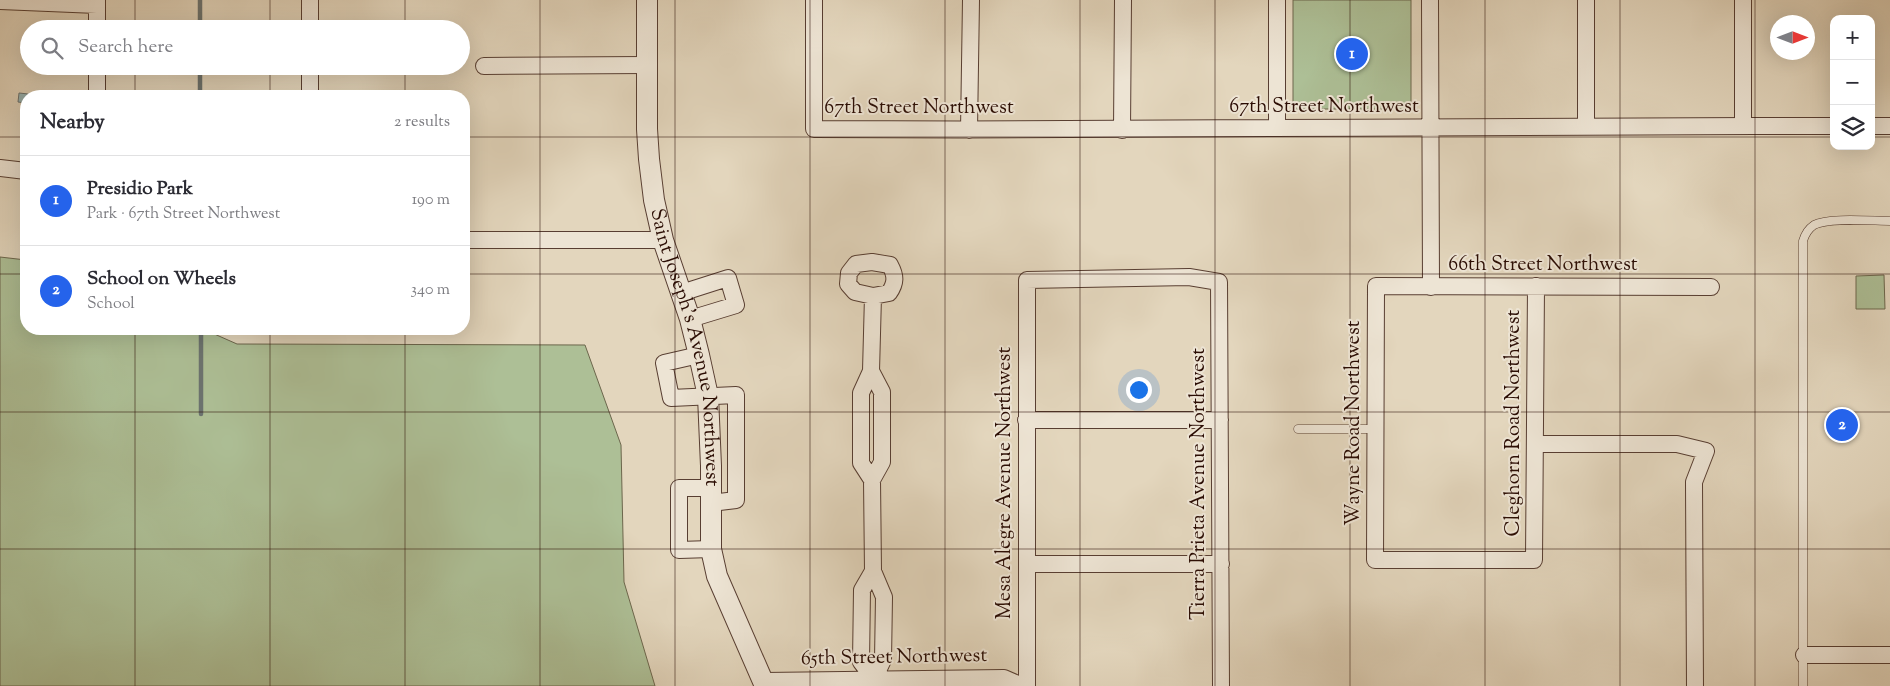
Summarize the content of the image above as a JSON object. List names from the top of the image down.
{
  "streets": {
    "street": [
      "67th Street Northwest",
      "66th Street Northwest",
      "Saint Joseph's Avenue Northwest",
      "Wayne Road Northwest",
      "Cleghorn Road Northwest",
      "Mesa Alegre Avenue Northwest",
      "Tierra Prieta Avenue Northwest",
      "65th Street Northwest"
    ]
  },
  "crossings": [
    ["66th Street Northwest", "Wayne Road Northwest"],
    ["66th Street Northwest", "Cleghorn Road Northwest"],
    ["Saint Joseph's Avenue Northwest", "65th Street Northwest"],
    ["Wayne Road Northwest", "Cleghorn Road Northwest"],
    ["Mesa Alegre Avenue Northwest", "Tierra Prieta Avenue Northwest"]
  ],
  "north": "right",
  "page": {
    "map_buttons": ["+", "−"],
    "search": "Search here",
    "pins": ["1", "2"],
    "heading": ["Nearby", "2 results"],
    "list": [
      {
        "mark": "1",
        "name": "Presidio Park",
        "note": "Park · 67th Street Northwest",
        "value": "190 m"
      },
      {
        "mark": "2",
        "name": "School on Wheels",
        "note": "School",
        "value": "340 m"
      }
    ]
  }
}
